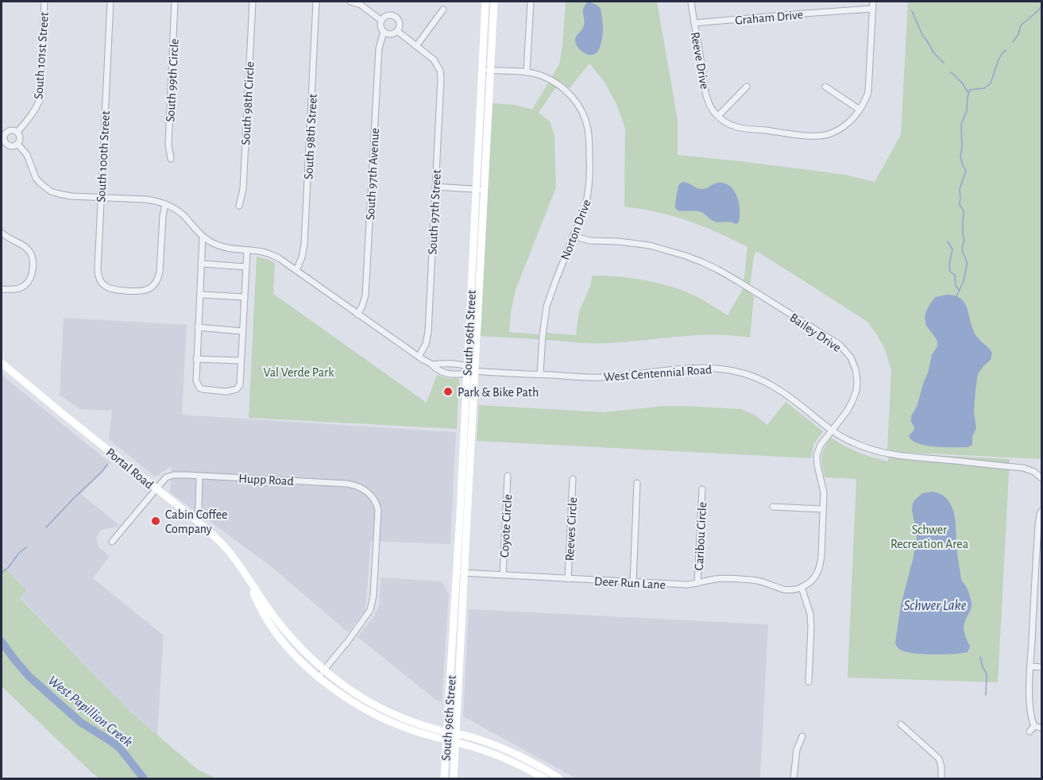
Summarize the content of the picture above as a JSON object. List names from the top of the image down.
{
  "streets": {
    "main road": ["South 96th Street", "Portal Road"],
    "street": [
      "Graham Drive",
      "South 101st Street",
      "Reeve Drive",
      "South 99th Circle",
      "South 98th Circle",
      "South 98th Street",
      "South 100th Street",
      "South 97th Avenue",
      "South 97th Street",
      "Norton Drive",
      "Bailey Drive",
      "West Centennial Road",
      "Hupp Road",
      "Coyote Circle",
      "Reeves Circle",
      "Caribou Circle",
      "Deer Run Lane"
    ]
  },
  "crossings": [
    ["Graham Drive", "Reeve Drive"],
    ["South 101st Street", "West Centennial Road"],
    ["South 98th Street", "West Centennial Road"],
    ["South 100th Street", "West Centennial Road"],
    ["South 97th Avenue", "West Centennial Road"],
    ["South 97th Street", "West Centennial Road"],
    ["Norton Drive", "Bailey Drive"],
    ["Norton Drive", "South 96th Street"],
    ["Norton Drive", "West Centennial Road"],
    ["Bailey Drive", "West Centennial Road"],
    ["Bailey Drive", "Deer Run Lane"],
    ["South 96th Street", "West Centennial Road"],
    ["South 96th Street", "Portal Road"],
    ["South 96th Street", "Deer Run Lane"],
    ["Portal Road", "Hupp Road"],
    ["Coyote Circle", "Deer Run Lane"],
    ["Reeves Circle", "Deer Run Lane"],
    ["Caribou Circle", "Deer Run Lane"]
  ],
  "water": ["Schwer Lake", "West Papillion Creek"],
  "parks": ["Val Verde Park", "Schwer Recreation Area"],
  "places": ["Park & Bike Path", "Cabin Coffee Company"]
}
